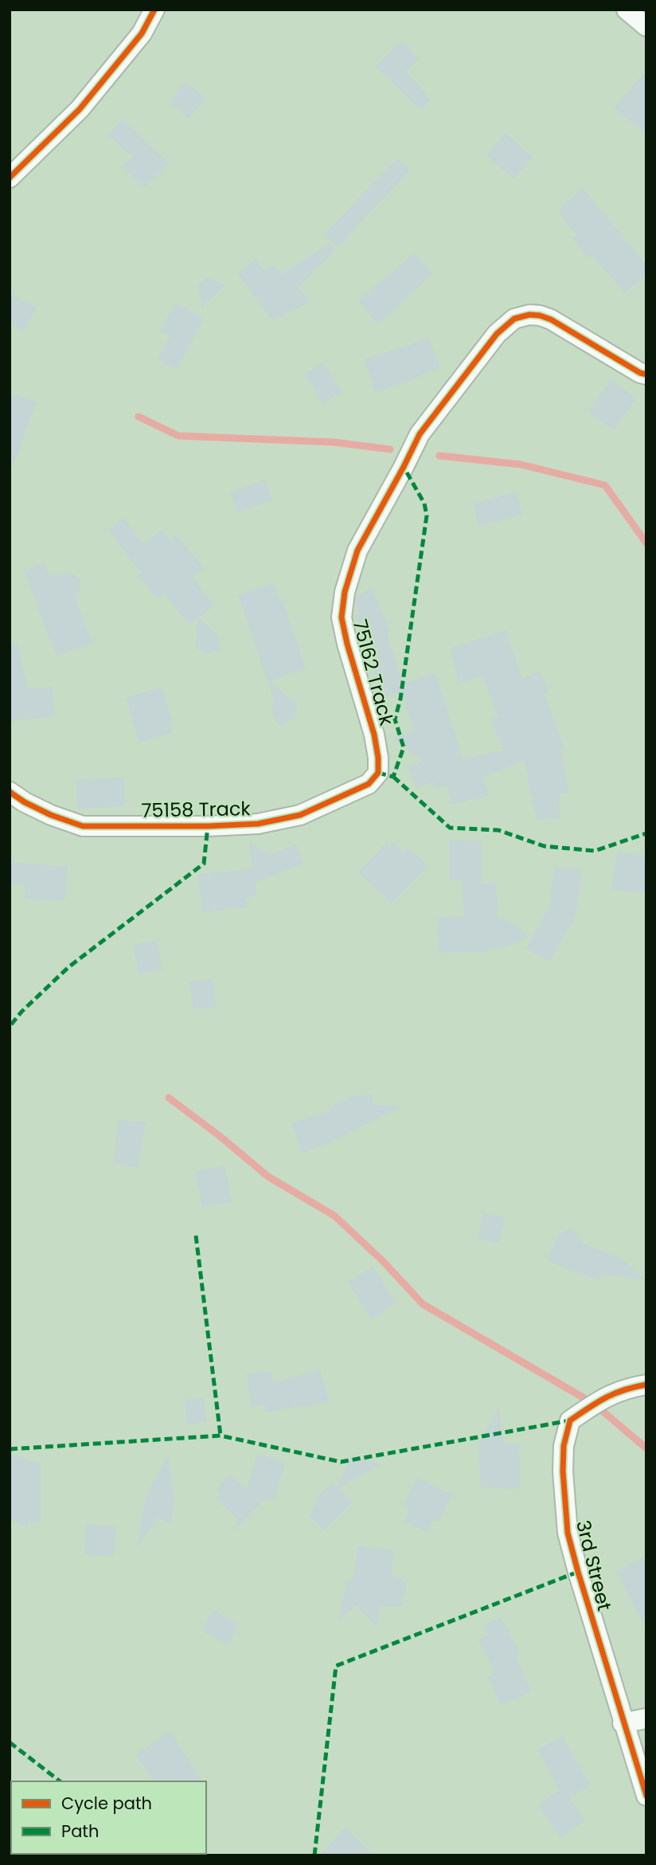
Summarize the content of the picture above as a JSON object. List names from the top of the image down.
{
  "streets": {
    "street": ["75162 Track", "75158 Track", "3rd Street"]
  },
  "crossings": [
    ["75162 Track", "75158 Track"]
  ],
  "legend": ["Cycle path", "Path"]
}
